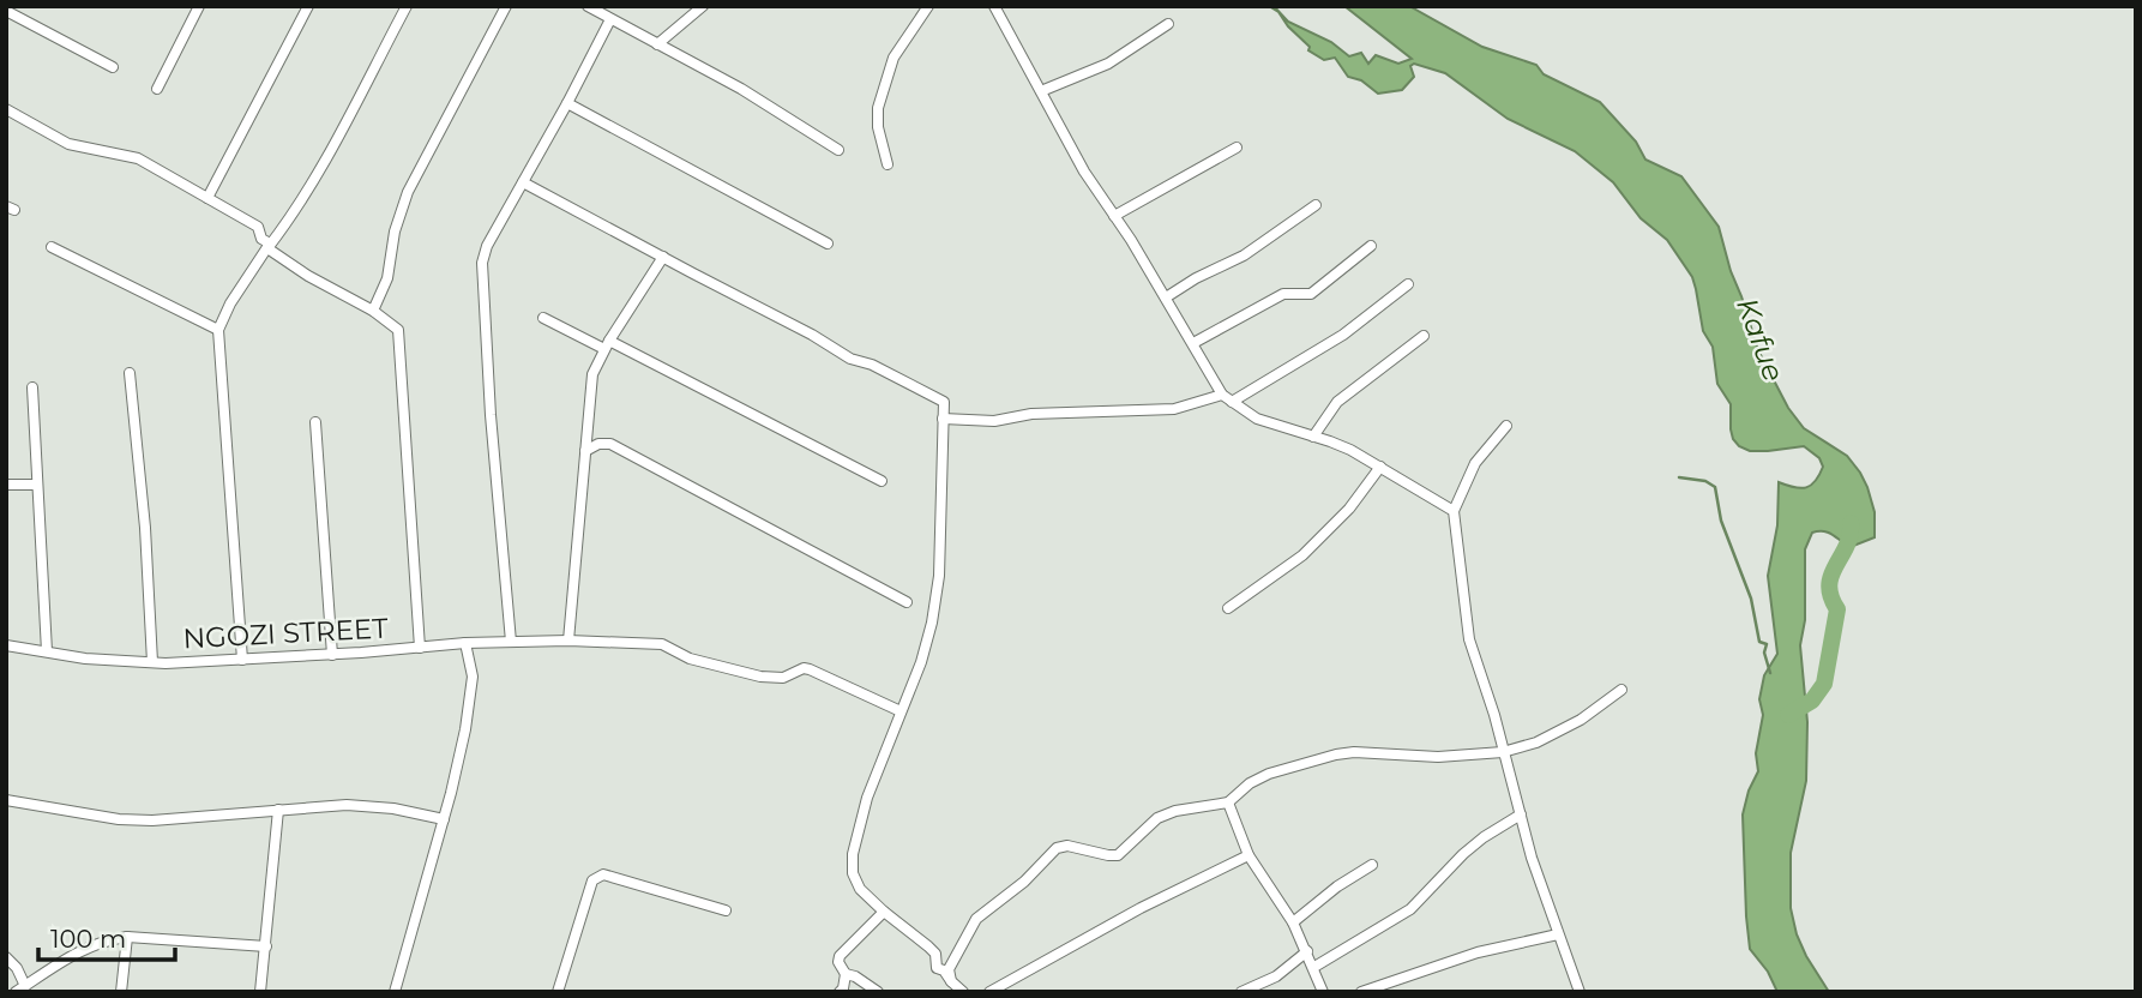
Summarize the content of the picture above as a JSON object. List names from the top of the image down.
{
  "streets": {
    "street": ["NGOZI STREET"]
  },
  "water": ["Kafue"],
  "scale_bar": "100 m"
}
